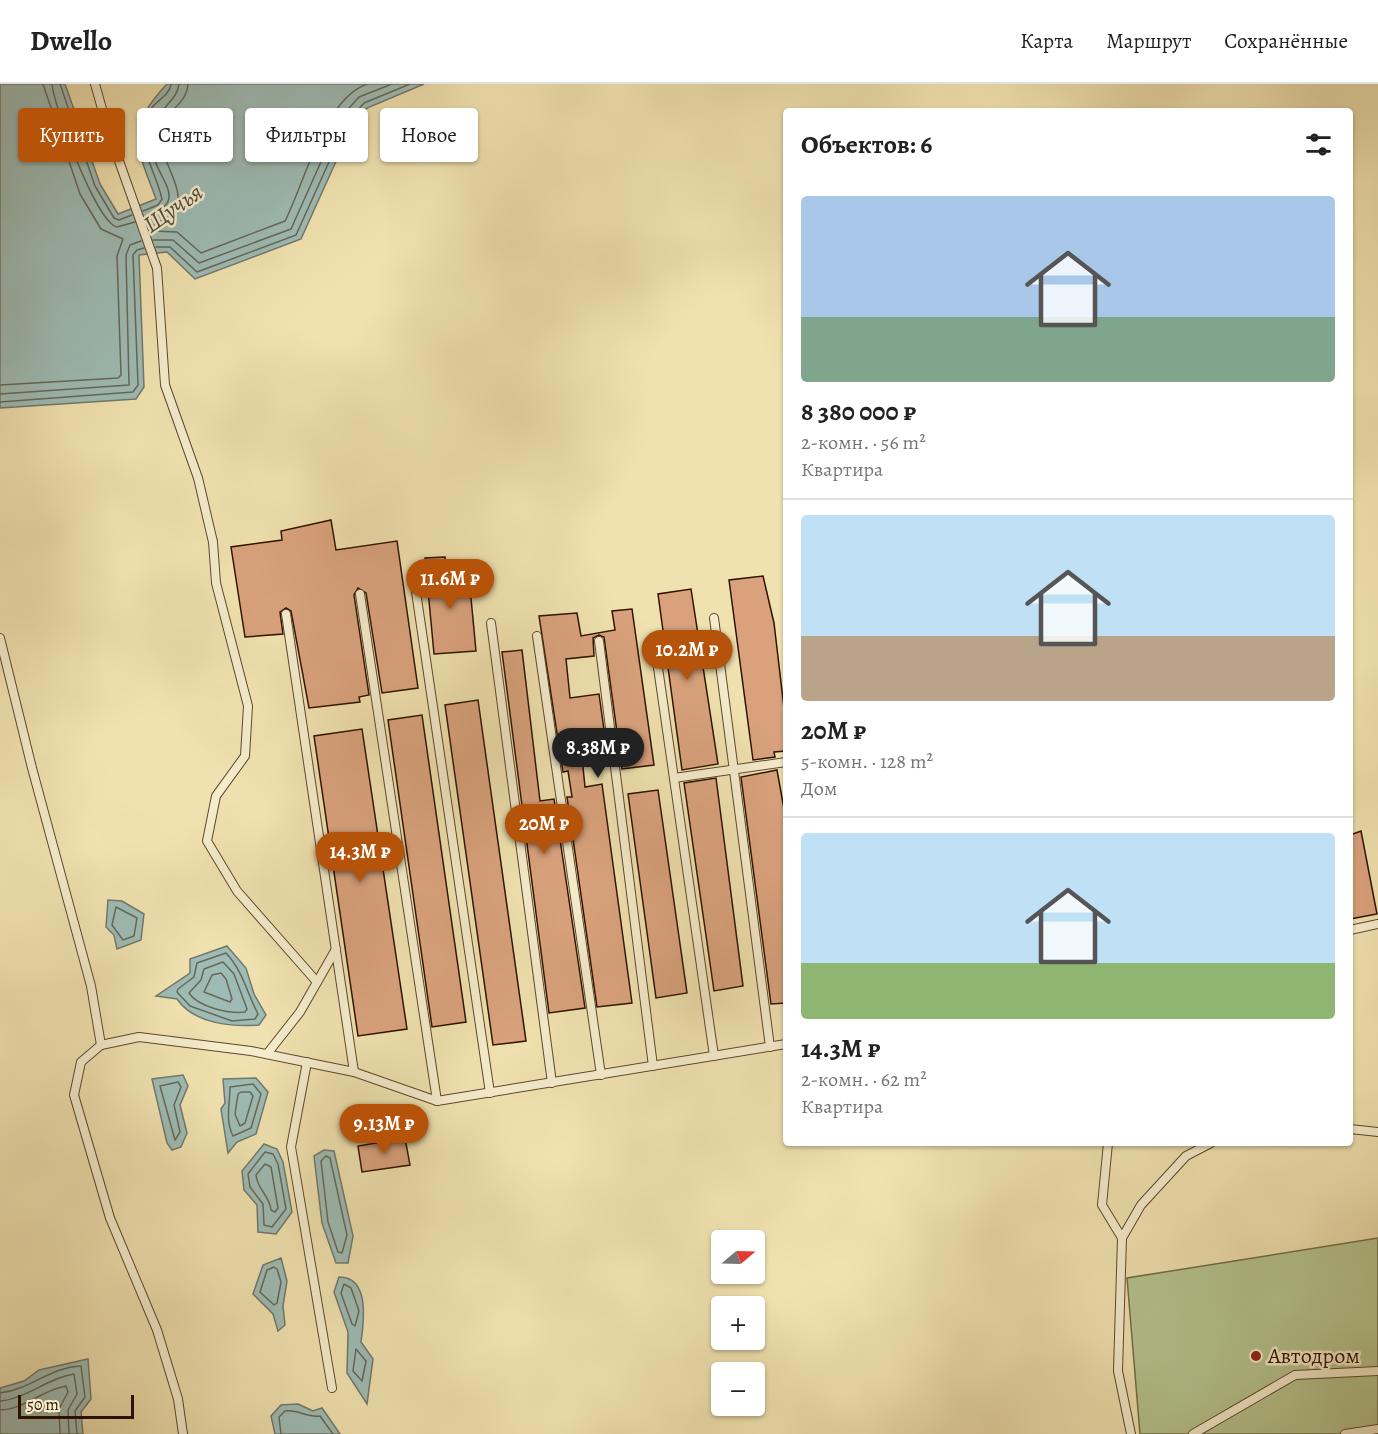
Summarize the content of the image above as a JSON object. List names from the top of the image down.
{
  "water": ["Щучья"],
  "places": ["Автодром"],
  "scale_bar": "50 m",
  "north": "right",
  "page": {
    "header": "Dwello",
    "nav": ["Карта", "Маршрут", "Сохранённые"],
    "chip": [
      "Купить",
      "Снять",
      "Фильтры",
      "Новое"
    ],
    "heading": "Объектов: 6",
    "list": [
      {
        "name": "8 380 000 ₽",
        "note": "2-комн. · 56 m² · Квартира"
      },
      {
        "name": "20M ₽",
        "note": "5-комн. · 128 m² · Дом"
      },
      {
        "name": "14.3M ₽",
        "note": "2-комн. · 62 m² · Квартира"
      }
    ],
    "price": [
      "11.6M ₽",
      "10.2M ₽",
      "8.38M ₽",
      "20M ₽",
      "14.3M ₽",
      "9.13M ₽"
    ],
    "map_buttons": ["+", "−"],
    "scale": "50 m"
  }
}
